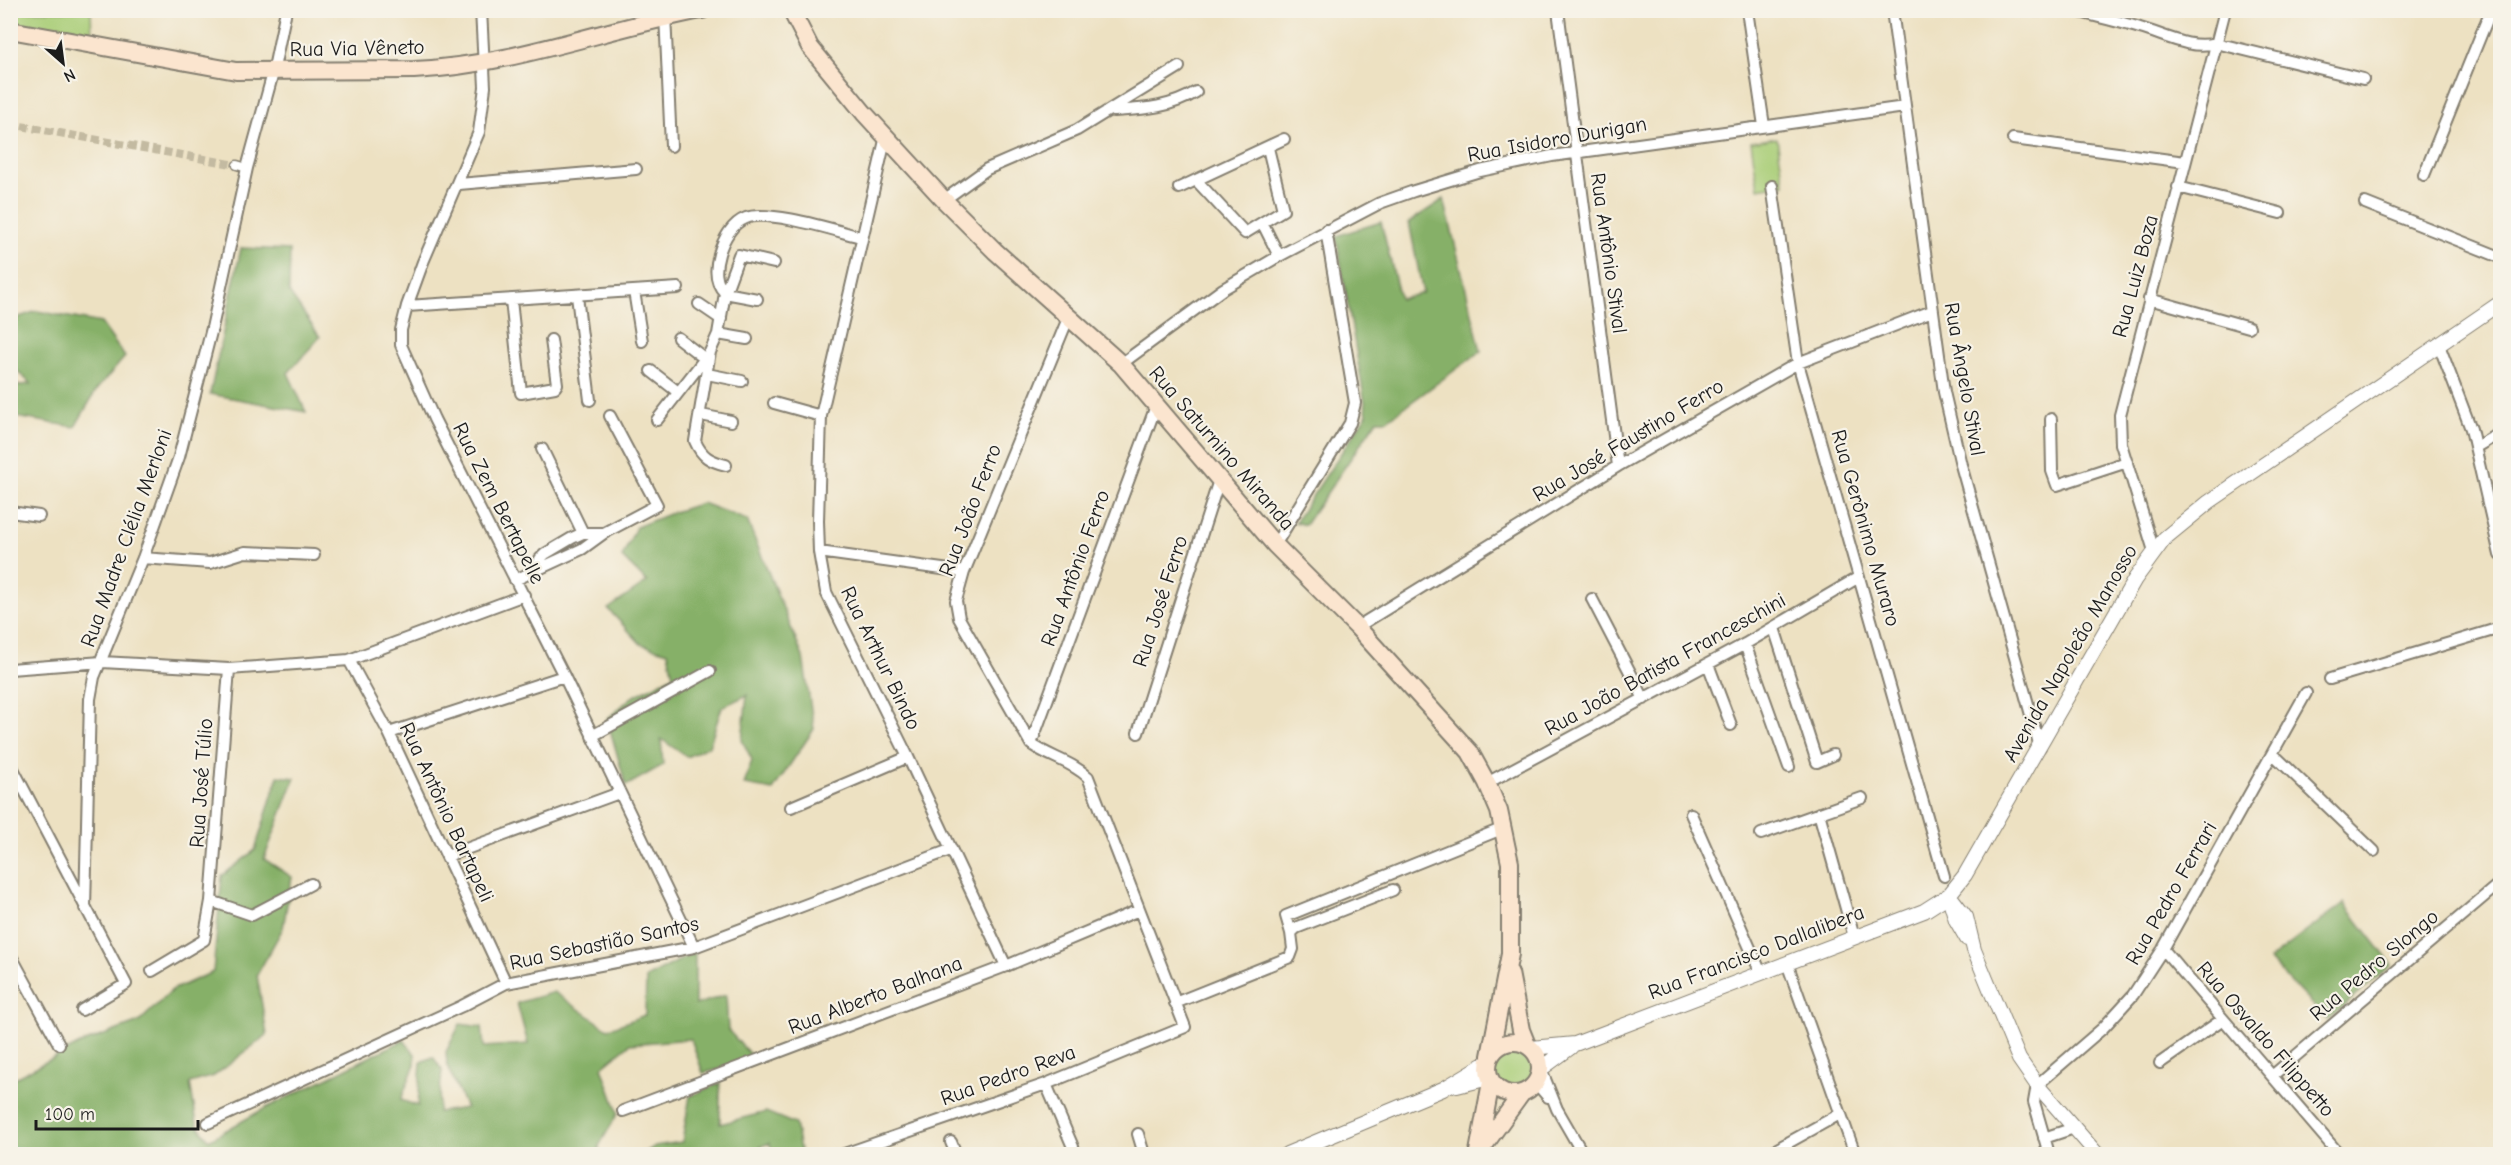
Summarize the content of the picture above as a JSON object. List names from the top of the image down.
{
  "streets": {
    "main road": ["Rua Via Vêneto", "Rua Saturnino Miranda"],
    "street": [
      "Rua Isidoro Durigan",
      "Rua Antônio Stival",
      "Rua Luiz Boza",
      "Rua Ângelo Stival",
      "Rua José Faustino Ferro",
      "Rua Zem Bertapelle",
      "Rua João Ferro",
      "Rua Gerônimo Muraro",
      "Rua Madre Clélia Merloni",
      "Rua Antônio Ferro",
      "Rua José Ferro",
      "Avenida Napoleão Manosso",
      "Rua Arthur Bindo",
      "Rua João Batista Franceschini",
      "Rua José Túlio",
      "Rua Antônio Bartapeli",
      "Rua Pedro Ferrari",
      "Rua Sebastião Santos",
      "Rua Francisco Dallalibera",
      "Rua Pedro Slongo",
      "Rua Alberto Balhana",
      "Rua Osvaldo Filippetto",
      "Rua Pedro Reva"
    ]
  },
  "crossings": [
    ["Rua Via Vêneto", "Rua Zem Bertapelle"],
    ["Rua Via Vêneto", "Rua Madre Clélia Merloni"],
    ["Rua Isidoro Durigan", "Rua Antônio Stival"],
    ["Rua Isidoro Durigan", "Rua Ângelo Stival"],
    ["Rua Isidoro Durigan", "Rua Saturnino Miranda"],
    ["Rua Antônio Stival", "Rua José Faustino Ferro"],
    ["Rua Luiz Boza", "Avenida Napoleão Manosso"],
    ["Rua Ângelo Stival", "Rua José Faustino Ferro"],
    ["Rua Ângelo Stival", "Avenida Napoleão Manosso"],
    ["Rua José Faustino Ferro", "Rua Saturnino Miranda"],
    ["Rua José Faustino Ferro", "Rua Gerônimo Muraro"],
    ["Rua Saturnino Miranda", "Rua João Ferro"],
    ["Rua Saturnino Miranda", "Rua Antônio Ferro"],
    ["Rua Saturnino Miranda", "Rua José Ferro"],
    ["Rua Saturnino Miranda", "Rua Arthur Bindo"],
    ["Rua Saturnino Miranda", "Rua João Batista Franceschini"],
    ["Rua Saturnino Miranda", "Rua Francisco Dallalibera"],
    ["Rua Zem Bertapelle", "Rua Sebastião Santos"],
    ["Rua João Ferro", "Rua Antônio Ferro"],
    ["Rua Gerônimo Muraro", "Rua João Batista Franceschini"],
    ["Avenida Napoleão Manosso", "Rua Francisco Dallalibera"],
    ["Rua Arthur Bindo", "Rua Sebastião Santos"],
    ["Rua Arthur Bindo", "Rua Alberto Balhana"],
    ["Rua Antônio Bartapeli", "Rua Sebastião Santos"],
    ["Rua Pedro Ferrari", "Rua Osvaldo Filippetto"],
    ["Rua Pedro Slongo", "Rua Osvaldo Filippetto"]
  ],
  "scale_bar": "100 m",
  "north": "bottom right"
}
